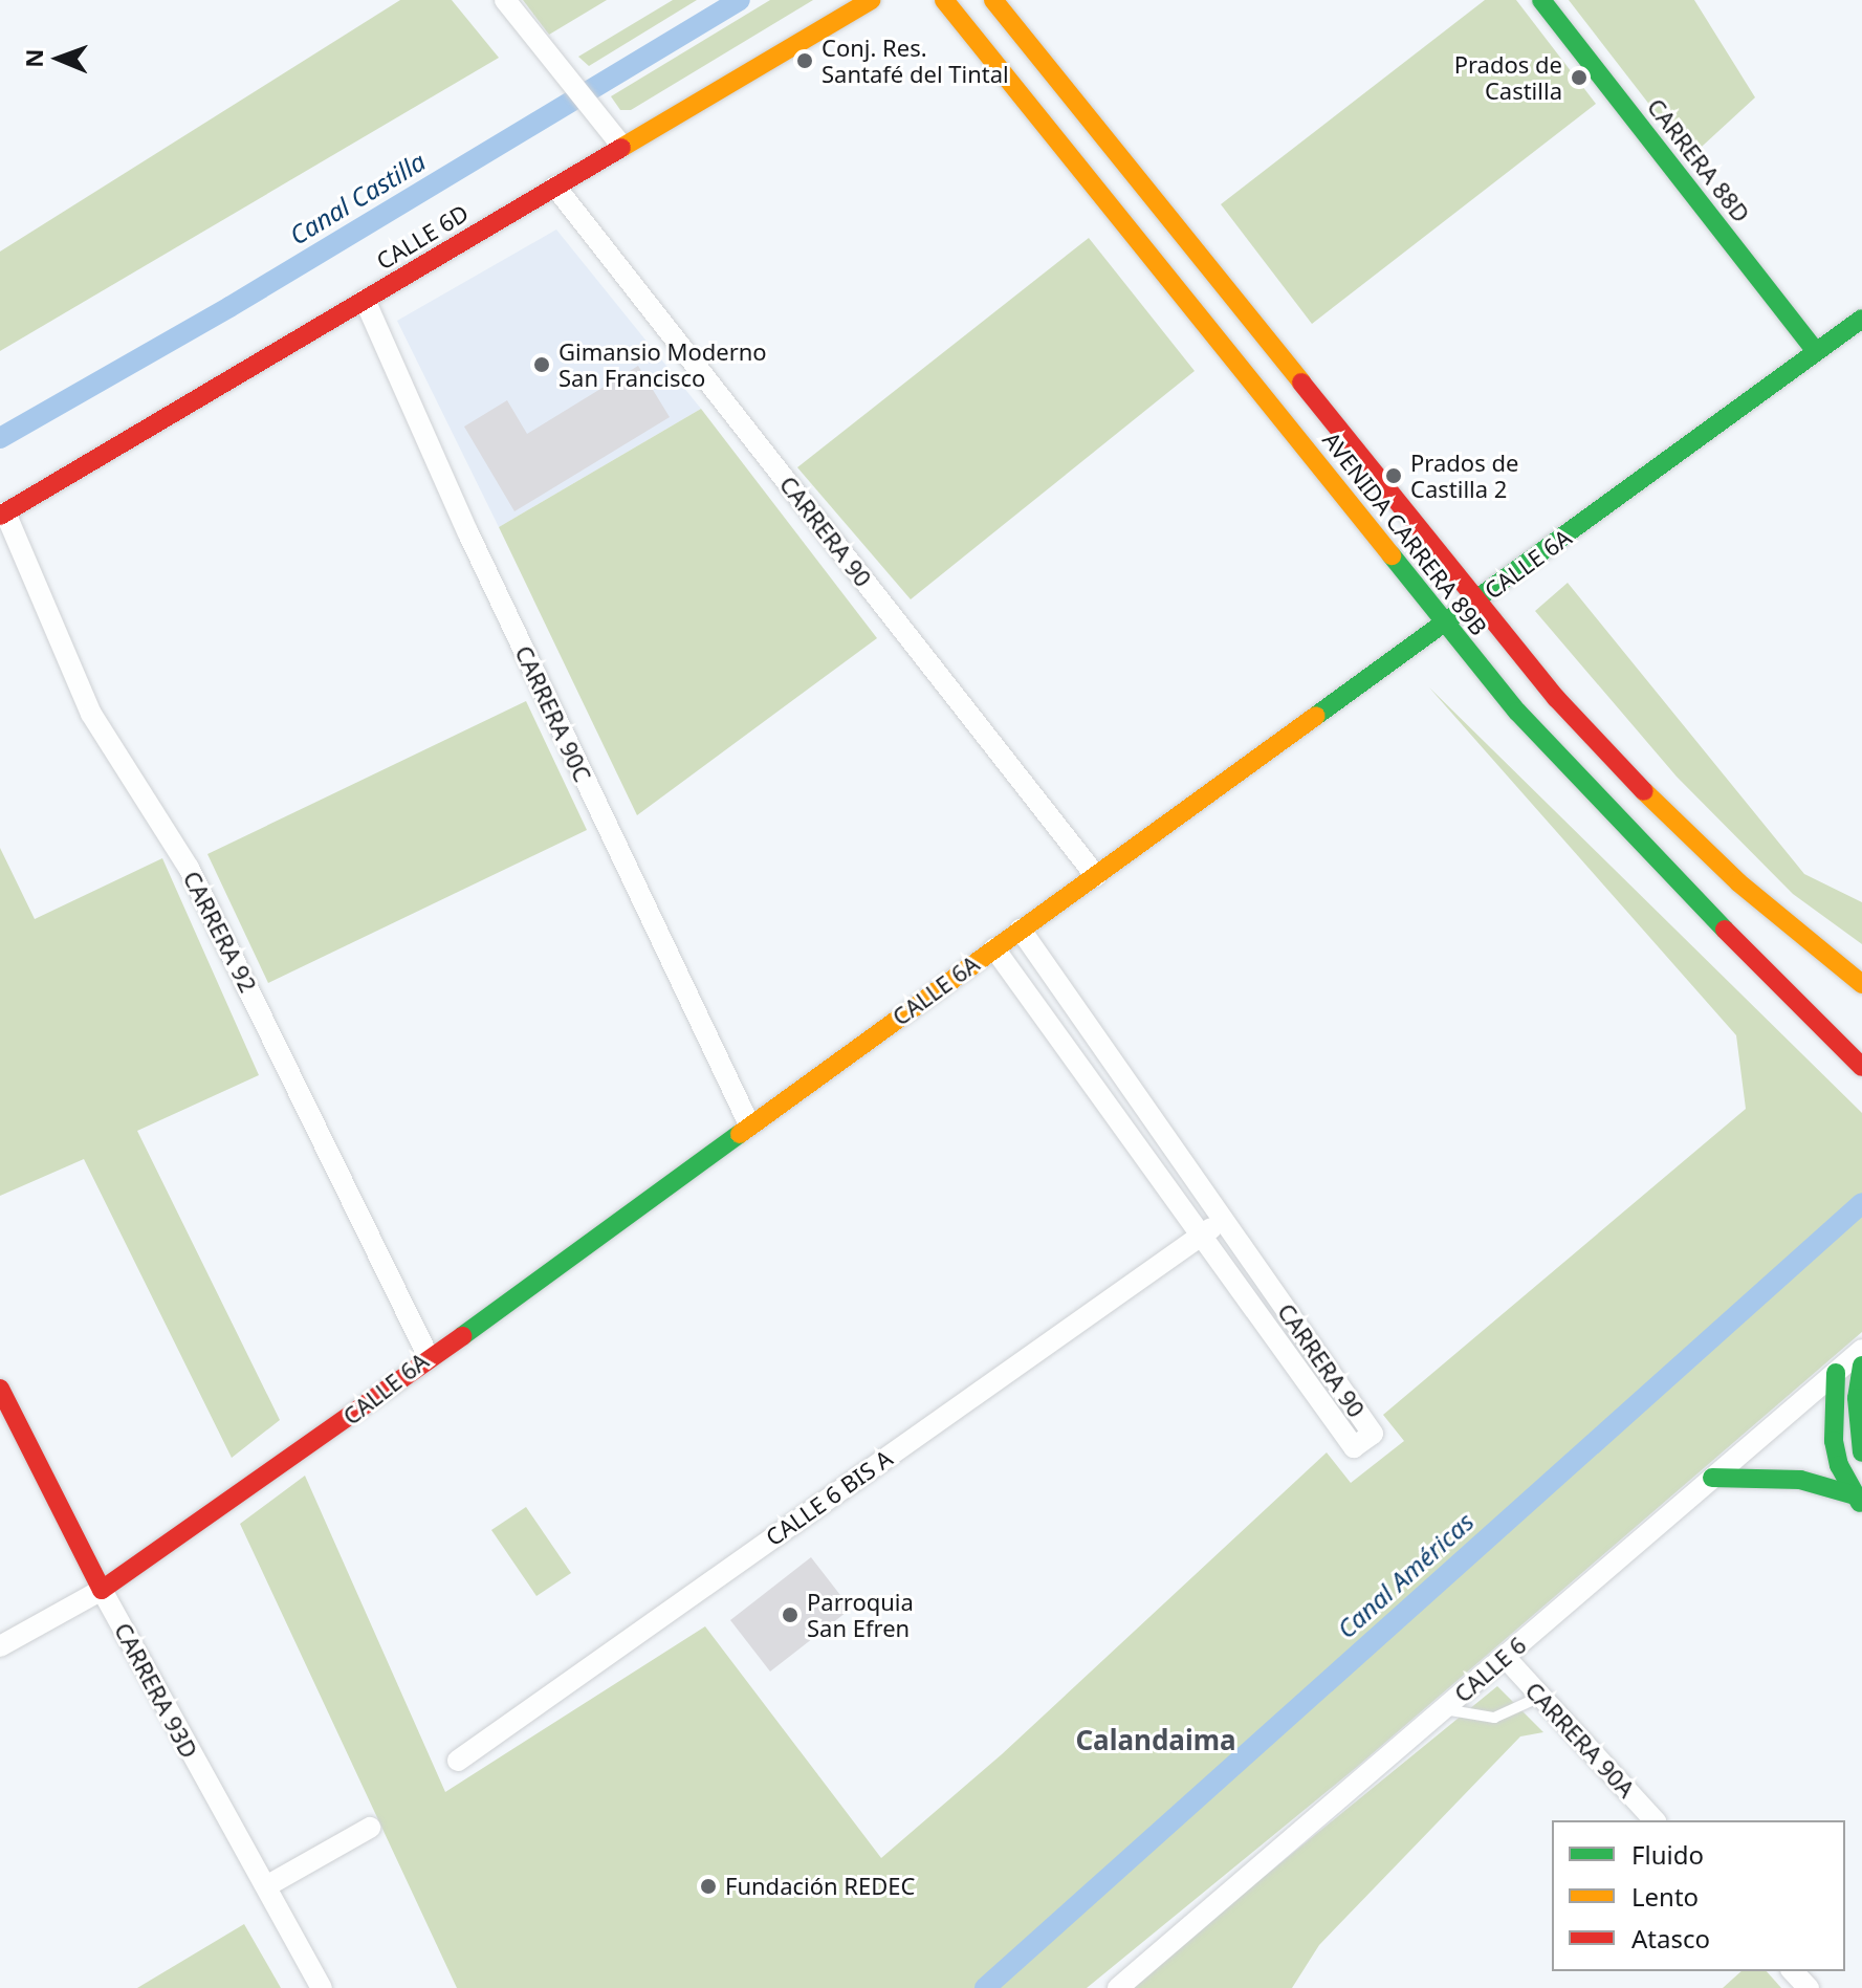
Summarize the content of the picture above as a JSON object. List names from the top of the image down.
{
  "streets": {
    "street": [
      "CARRERA 88D",
      "CALLE 6D",
      "CARRERA 90",
      "AVENIDA CARRERA 89B",
      "CALLE 6A",
      "CARRERA 90C",
      "CARRERA 92",
      "CALLE 6 BIS A",
      "CALLE 6",
      "CARRERA 93D",
      "CARRERA 90A"
    ]
  },
  "crossings": [
    ["CARRERA 88D", "CALLE 6A"],
    ["CALLE 6D", "CARRERA 90"],
    ["CALLE 6D", "CARRERA 90C"],
    ["CALLE 6D", "CARRERA 92"],
    ["CARRERA 90", "CALLE 6A"],
    ["CARRERA 90", "CALLE 6 BIS A"],
    ["AVENIDA CARRERA 89B", "CALLE 6A"],
    ["CALLE 6A", "CARRERA 90C"],
    ["CALLE 6A", "CARRERA 92"],
    ["CALLE 6A", "CARRERA 93D"],
    ["CALLE 6", "CARRERA 90A"]
  ],
  "districts": ["Calandaima"],
  "water": ["Canal Castilla", "Canal Américas"],
  "places": [
    "Conj. Res. Santafé del Tintal",
    "Prados de Castilla",
    "Gimansio Moderno San Francisco",
    "Prados de Castilla 2",
    "Parroquia San Efren",
    "Fundación REDEC"
  ],
  "legend": ["Fluido", "Lento", "Atasco"],
  "north": "left"
}
